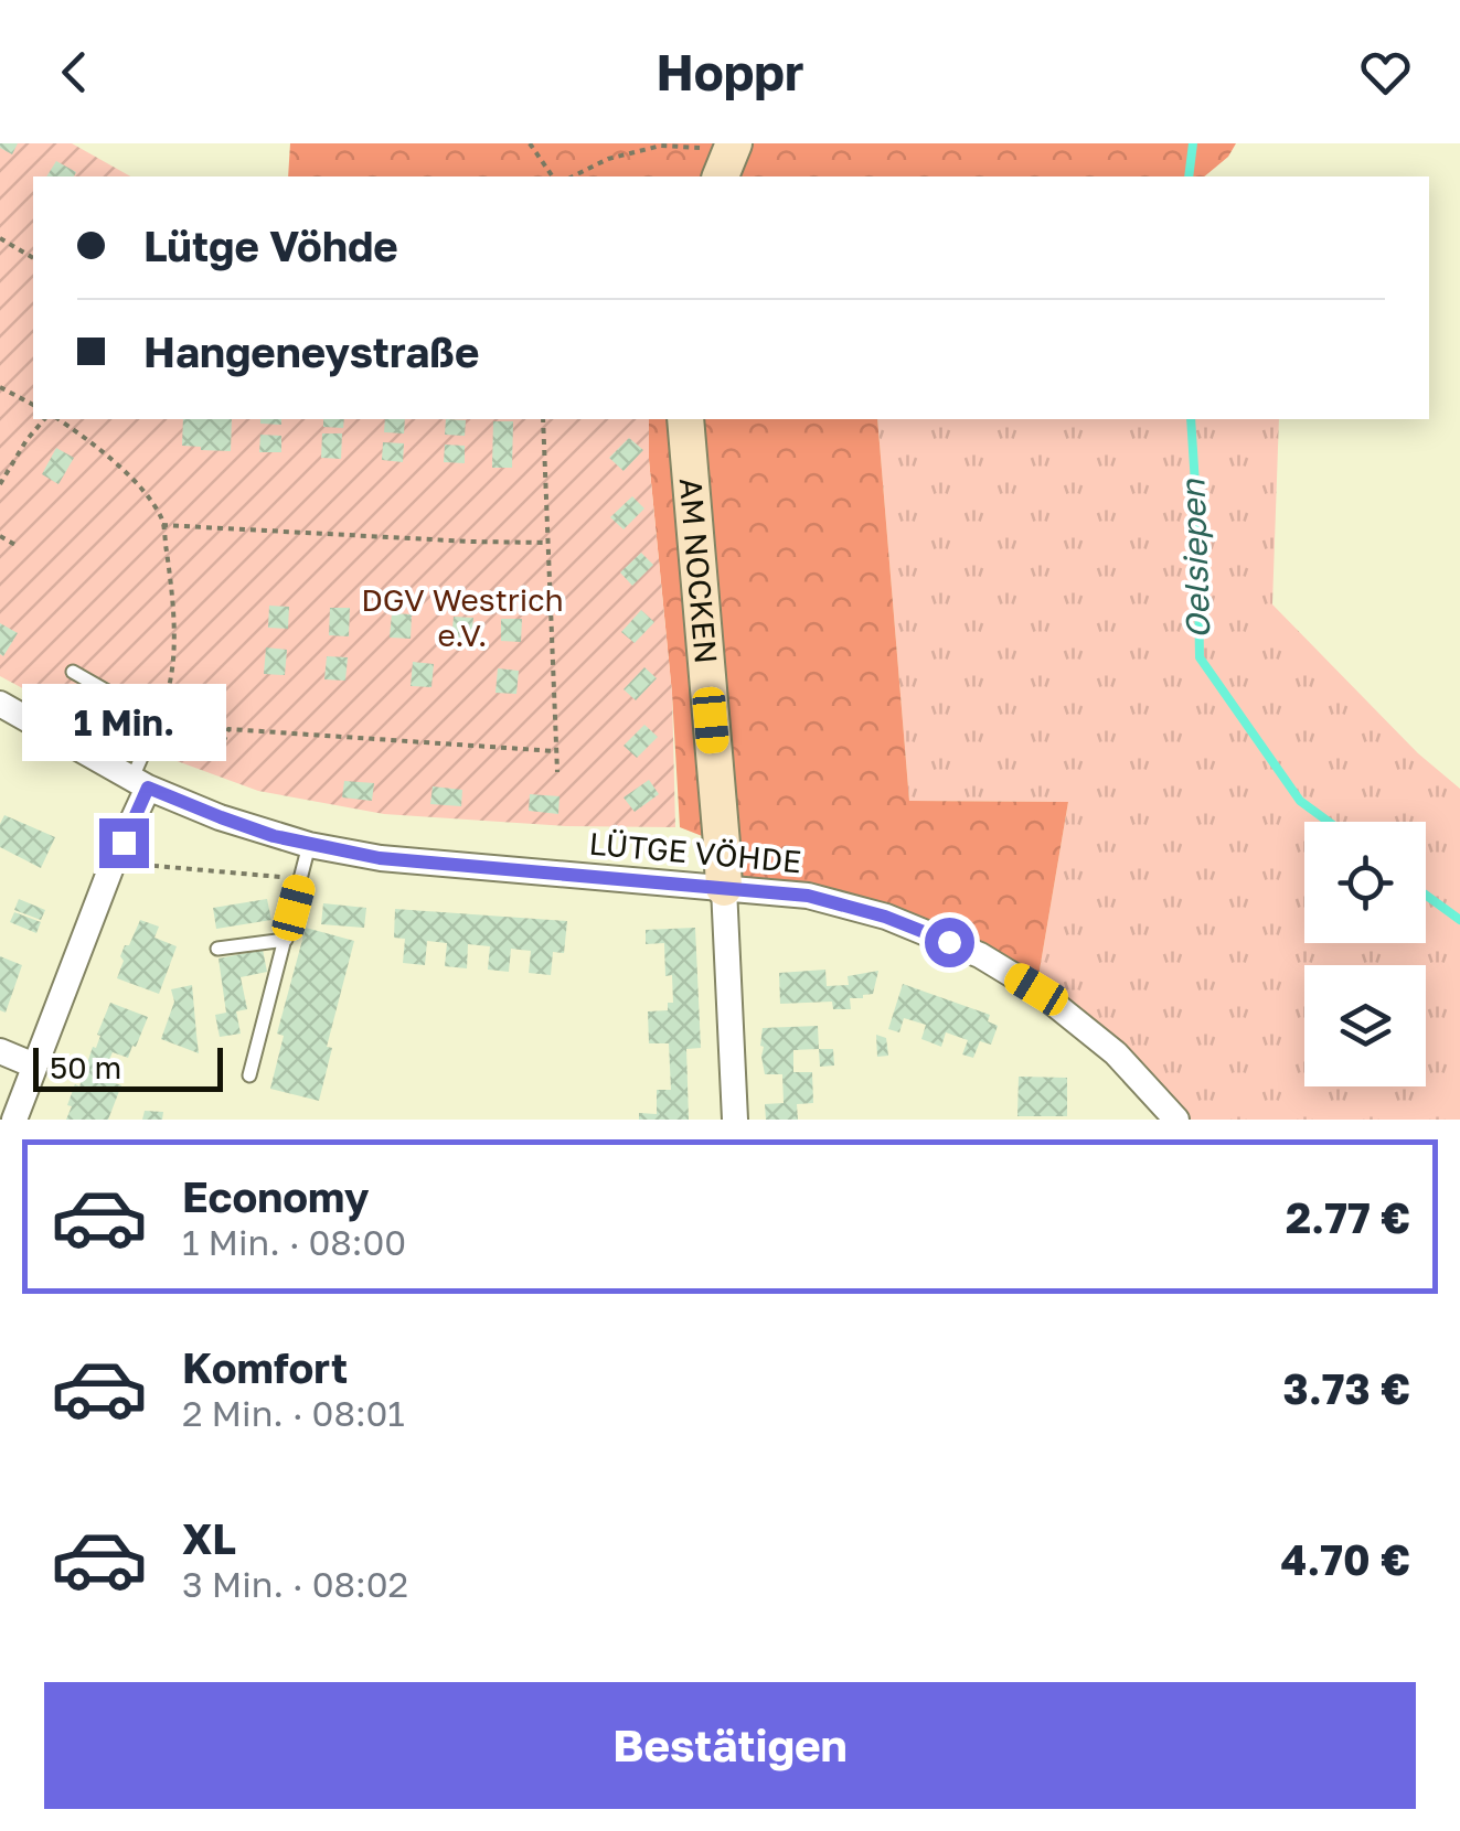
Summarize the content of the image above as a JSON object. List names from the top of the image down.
{
  "streets": {
    "street": ["AM NOCKEN", "LÜTGE VÖHDE"]
  },
  "crossings": [
    ["AM NOCKEN", "LÜTGE VÖHDE"]
  ],
  "water": ["Oelsiepen"],
  "parks": ["DGV Westrich e.V."],
  "scale_bar": "50 m",
  "page": {
    "header": "Hoppr",
    "banner": ["Lütge Vöhde", "Hangeneystraße"],
    "bubble": "1 Min.",
    "scale": "50 m",
    "list": [
      {
        "name": "Economy",
        "note": "1 Min. · 08:00",
        "value": "2.77 €"
      },
      {
        "name": "Komfort",
        "note": "2 Min. · 08:01",
        "value": "3.73 €"
      },
      {
        "name": "XL",
        "note": "3 Min. · 08:02",
        "value": "4.70 €"
      }
    ],
    "buttons": "Bestätigen"
  }
}
